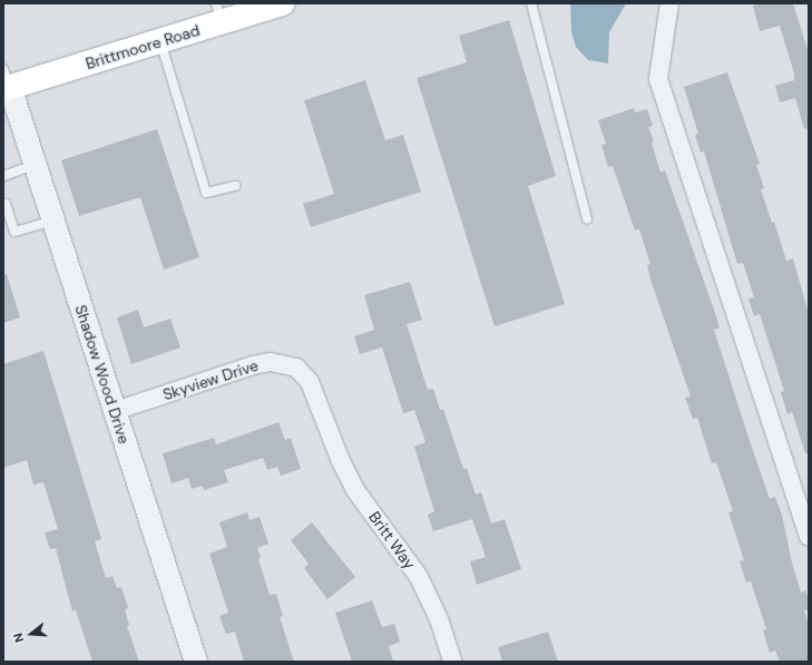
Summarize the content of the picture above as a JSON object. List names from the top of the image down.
{
  "streets": {
    "main road": ["Brittmoore Road"],
    "street": ["Shadow Wood Drive", "Skyview Drive", "Britt Way"]
  },
  "crossings": [
    ["Brittmoore Road", "Shadow Wood Drive"],
    ["Shadow Wood Drive", "Skyview Drive"],
    ["Skyview Drive", "Britt Way"]
  ],
  "north": "left"
}
